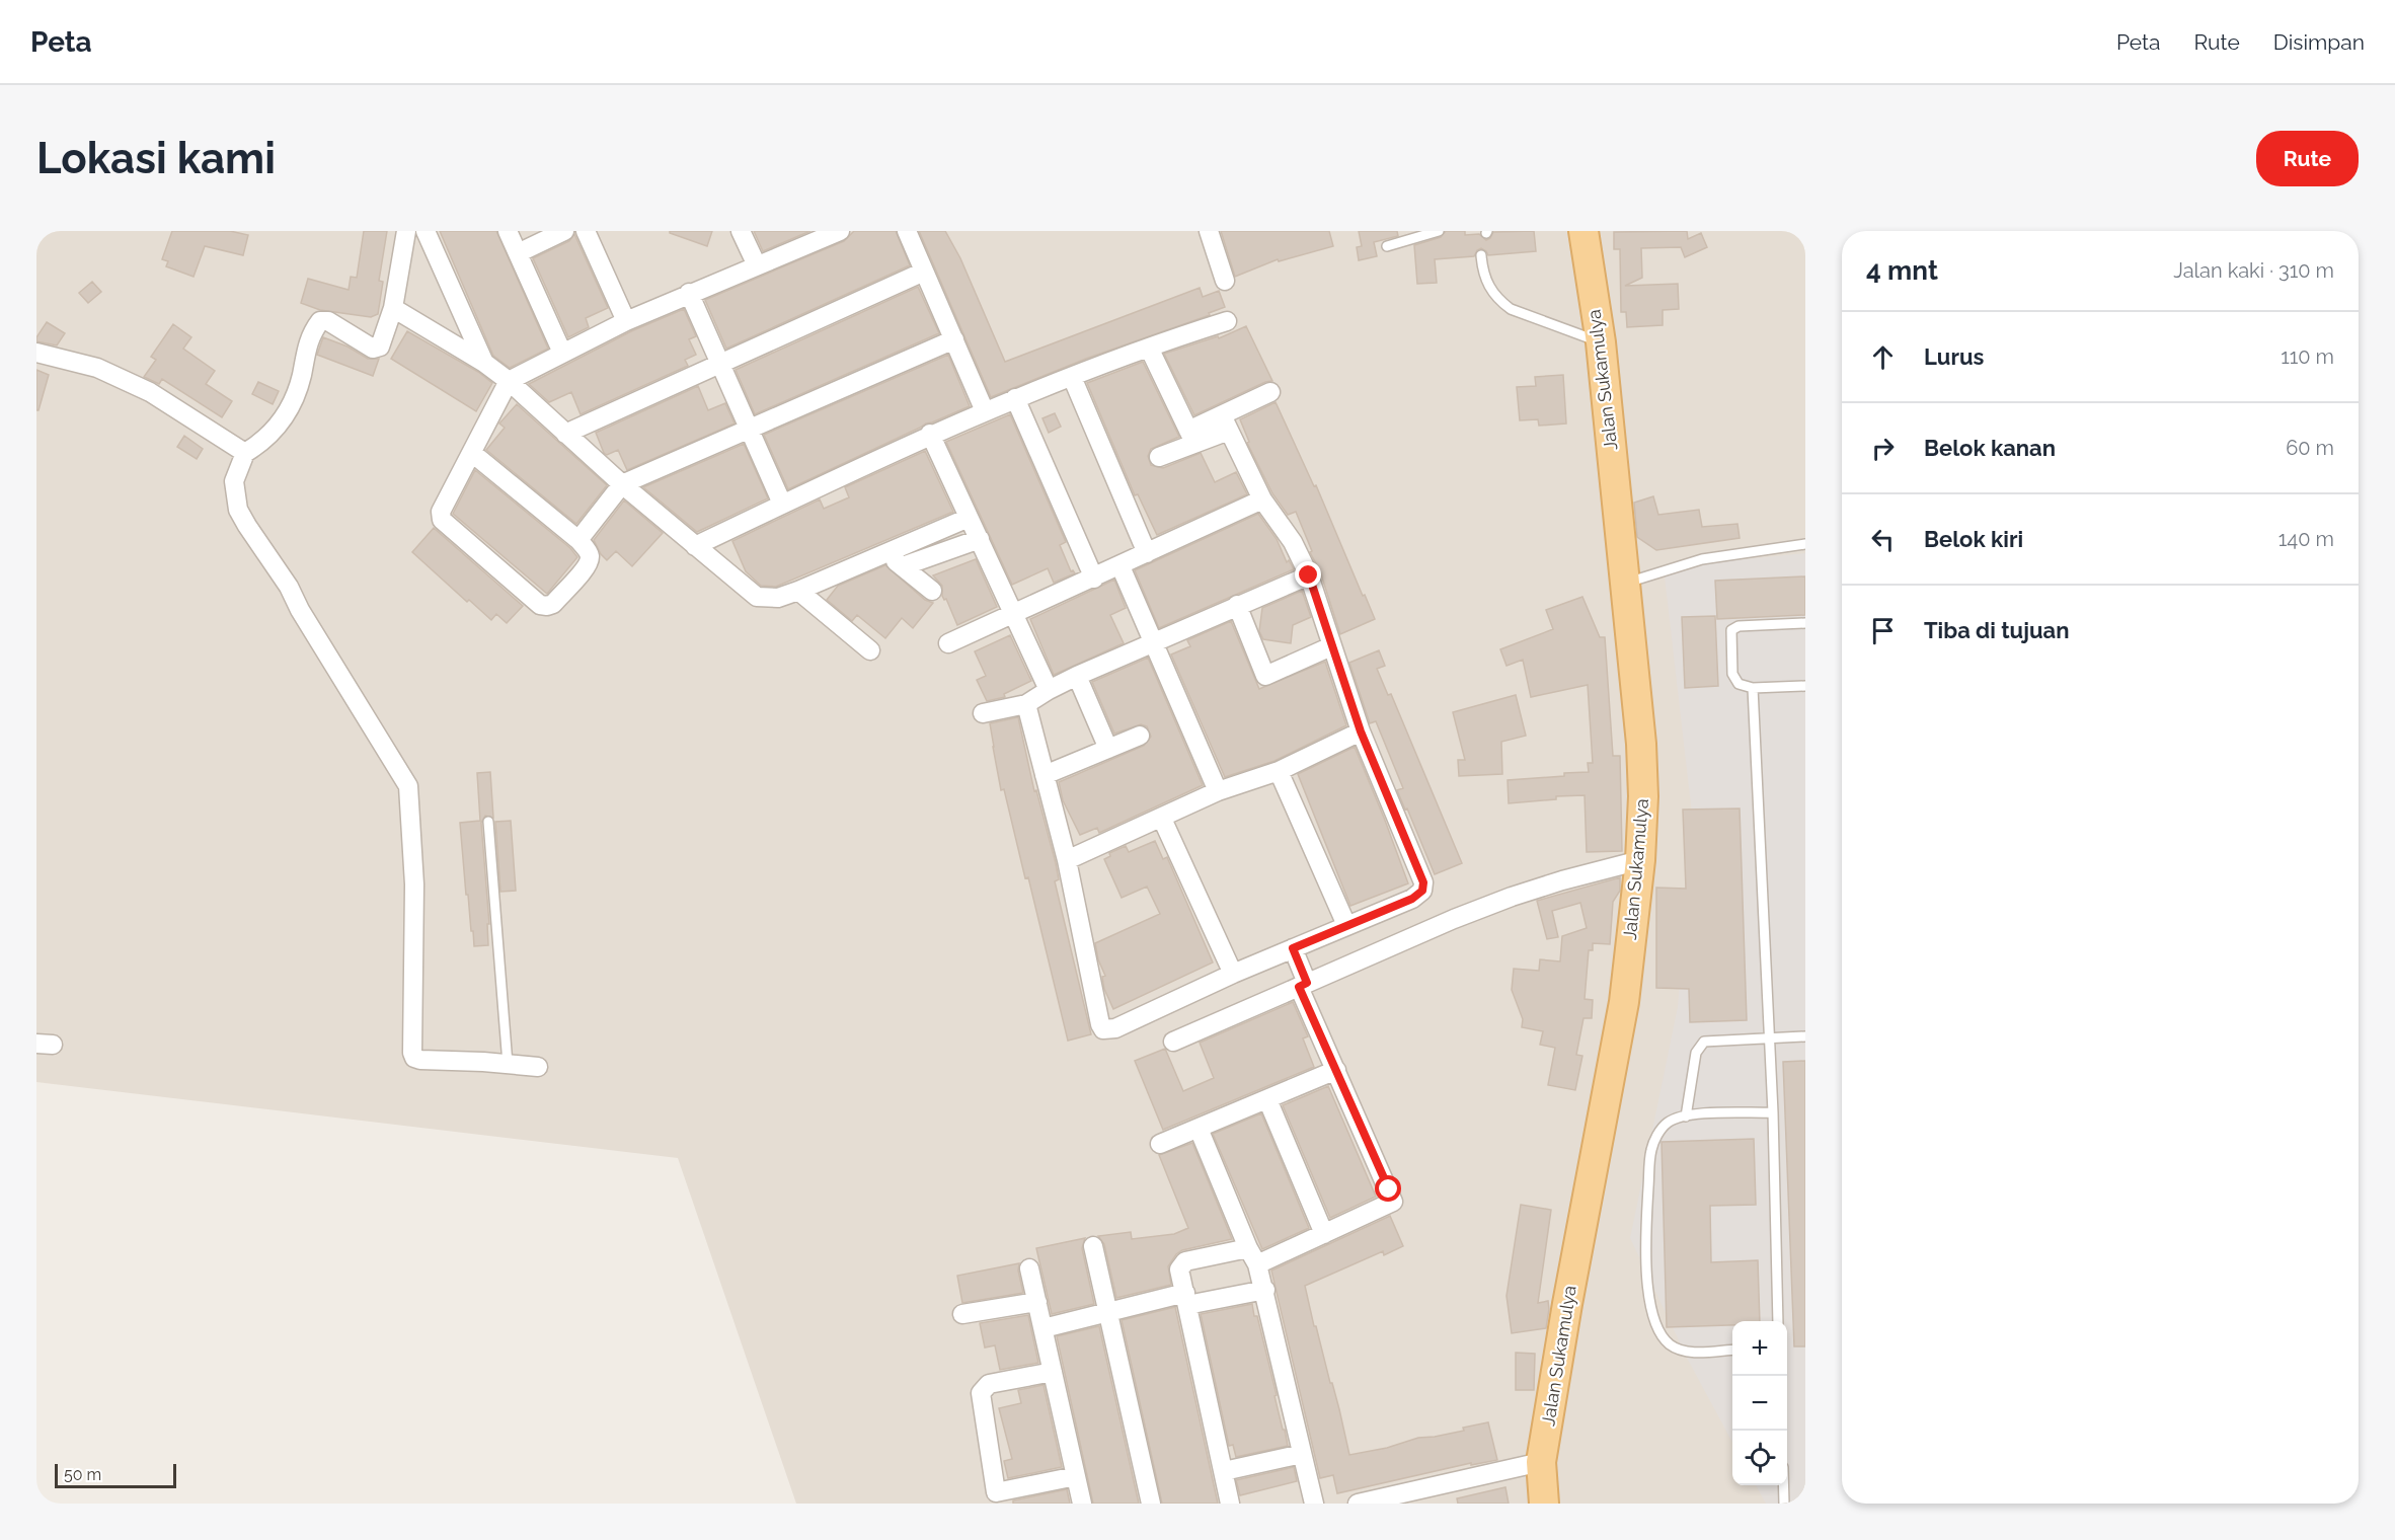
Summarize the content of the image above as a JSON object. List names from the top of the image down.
{
  "streets": {
    "main road": ["Jalan Sukamulya"]
  },
  "scale_bar": "50 m",
  "page": {
    "header": "Peta",
    "nav": ["Peta", "Rute", "Disimpan"],
    "buttons": "Rute",
    "title": "Lokasi kami",
    "heading": ["4 mnt", "Jalan kaki · 310 m"],
    "list": [
      ["Lurus", "110 m"],
      ["Belok kanan", "60 m"],
      ["Belok kiri", "140 m"],
      "Tiba di tujuan"
    ],
    "map_buttons": ["+", "−"],
    "scale": "50 m"
  }
}
